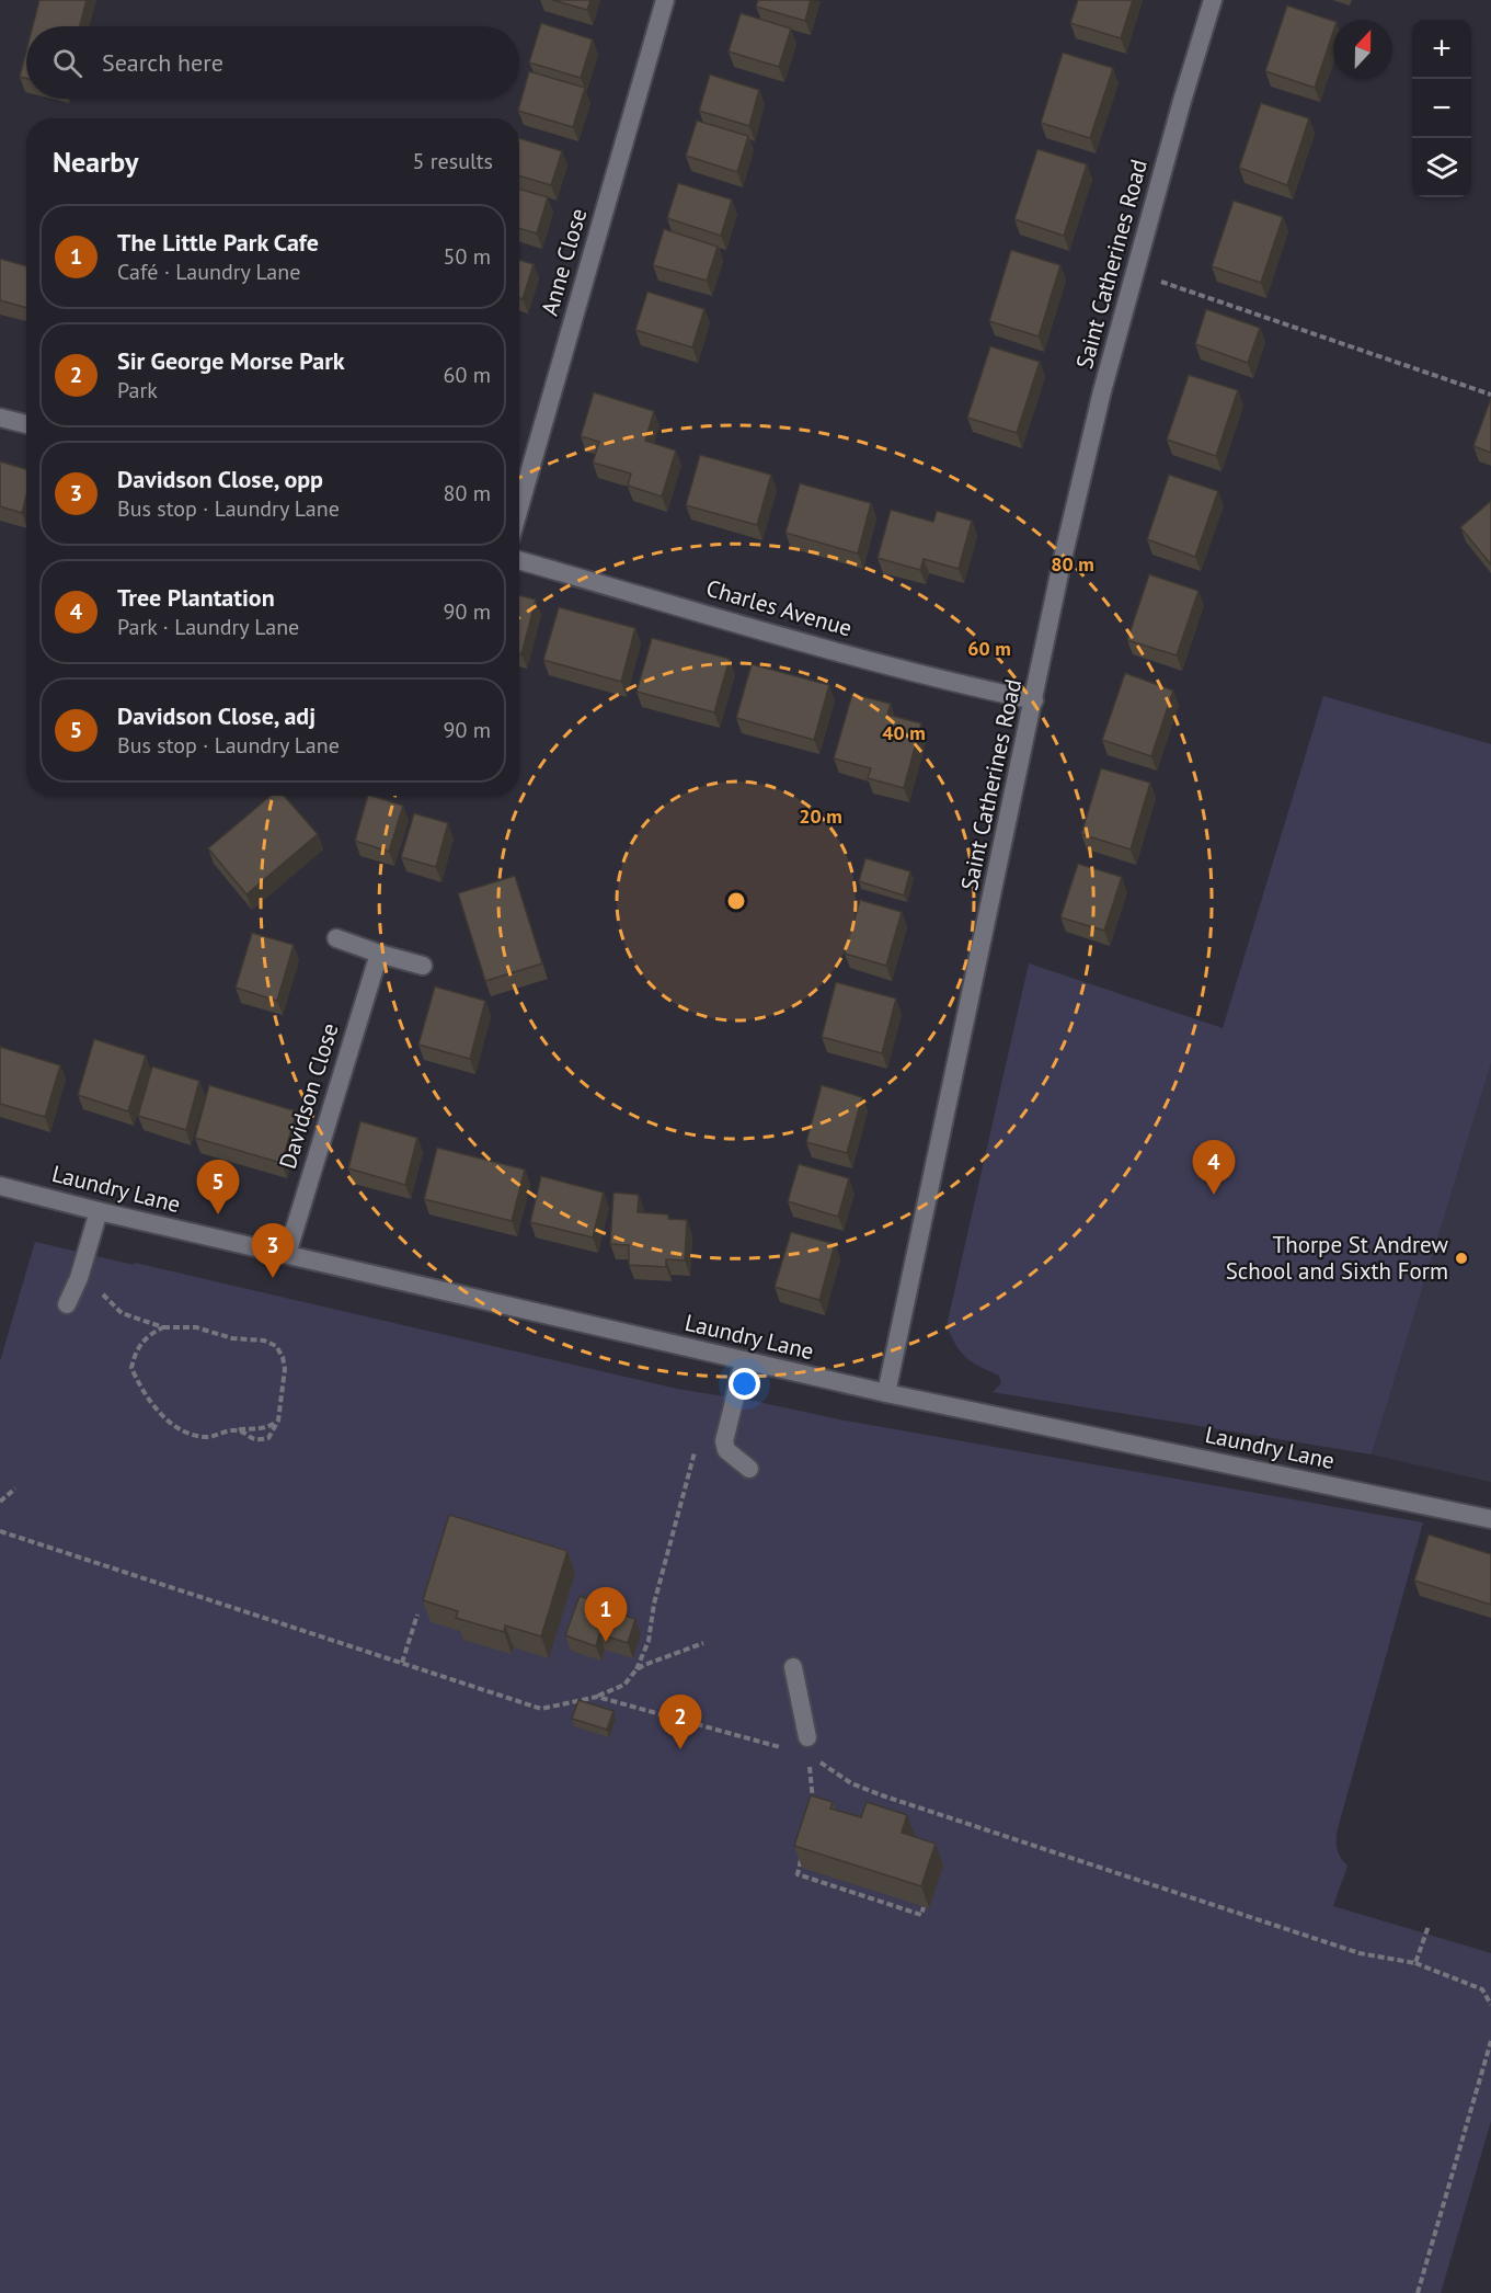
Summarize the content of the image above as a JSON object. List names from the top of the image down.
{
  "streets": {
    "street": [
      "Anne Close",
      "Saint Catherines Road",
      "Charles Avenue",
      "Davidson Close",
      "Laundry Lane"
    ]
  },
  "crossings": [
    ["Saint Catherines Road", "Charles Avenue"],
    ["Saint Catherines Road", "Laundry Lane"],
    ["Davidson Close", "Laundry Lane"]
  ],
  "places": ["Thorpe St Andrew School and Sixth Form"],
  "north": "top",
  "page": {
    "map_buttons": ["+", "−"],
    "search": "Search here",
    "heading": ["Nearby", "5 results"],
    "list": [
      {
        "mark": "1",
        "name": "The Little Park Cafe",
        "note": "Café · Laundry Lane",
        "value": "50 m"
      },
      {
        "mark": "2",
        "name": "Sir George Morse Park",
        "note": "Park",
        "value": "60 m"
      },
      {
        "mark": "3",
        "name": "Davidson Close, opp",
        "note": "Bus stop · Laundry Lane",
        "value": "80 m"
      },
      {
        "mark": "4",
        "name": "Tree Plantation",
        "note": "Park · Laundry Lane",
        "value": "90 m"
      },
      {
        "mark": "5",
        "name": "Davidson Close, adj",
        "note": "Bus stop · Laundry Lane",
        "value": "90 m"
      }
    ],
    "pins": [
      "4",
      "5",
      "3",
      "1",
      "2"
    ]
  },
  "rings": [
    "80 m",
    "60 m",
    "40 m",
    "20 m"
  ]
}
